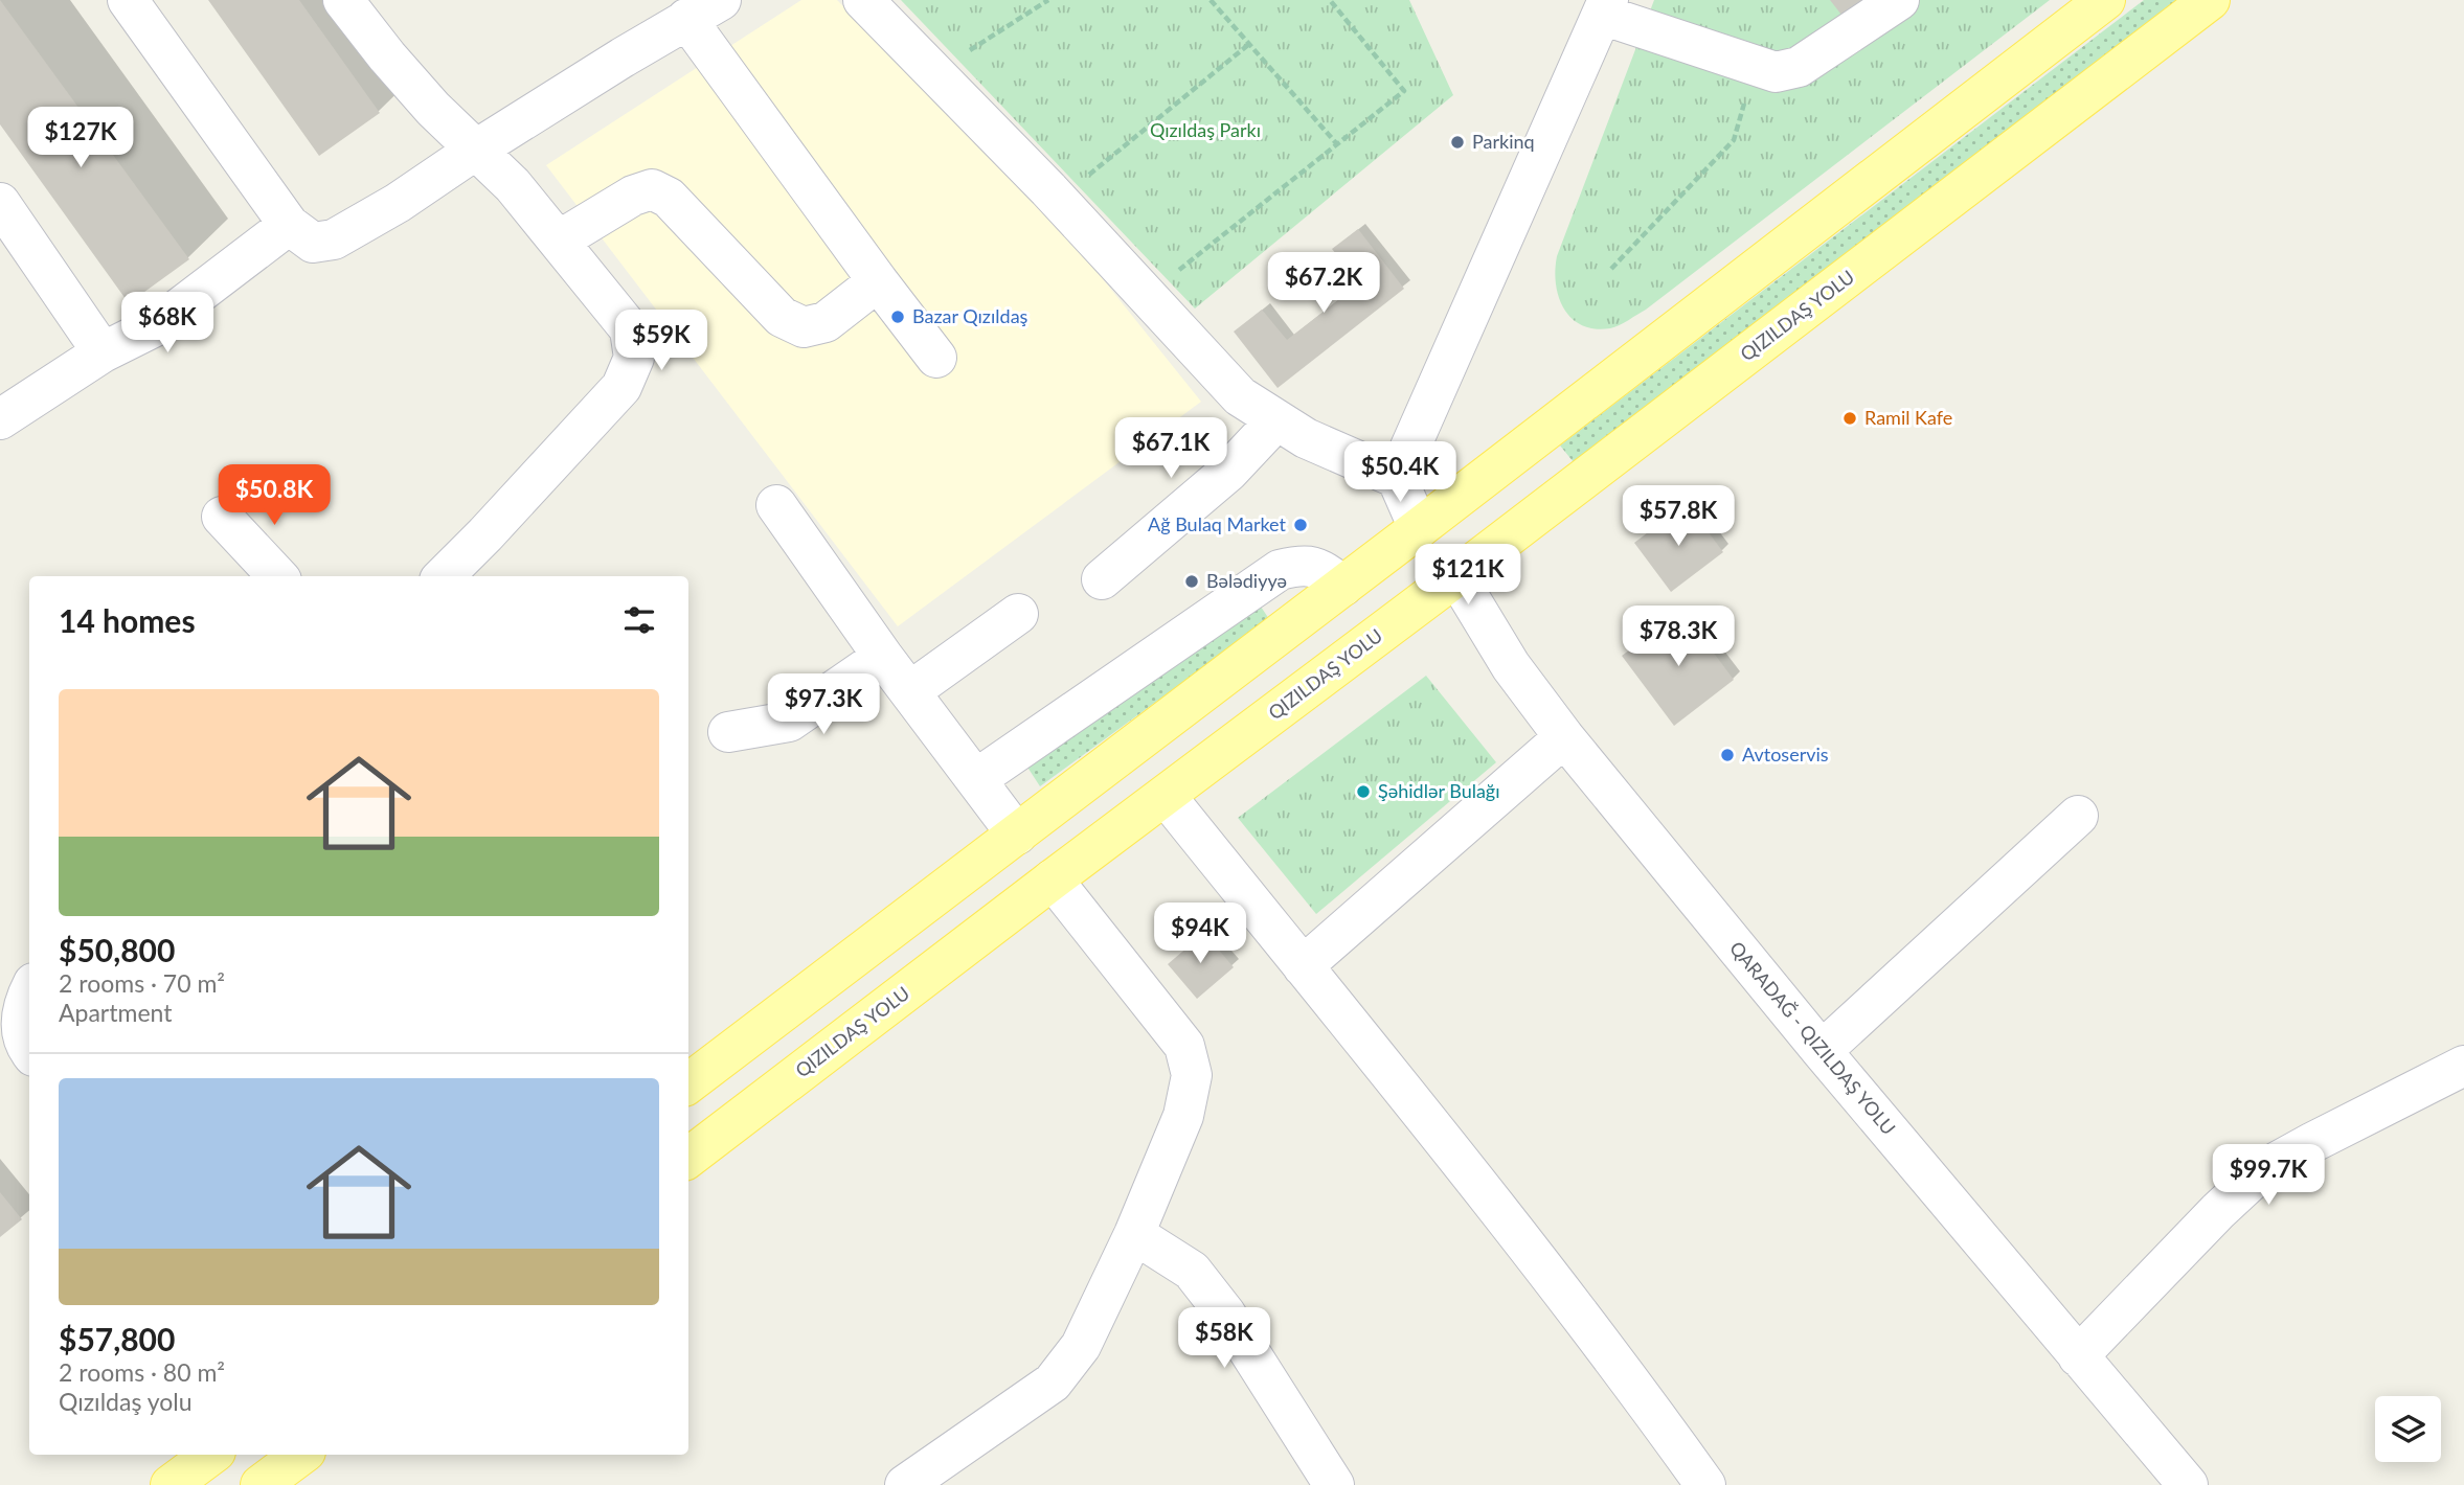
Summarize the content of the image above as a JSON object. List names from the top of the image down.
{
  "parks": ["Qızıldaş Parkı"],
  "places": [
    "Parkinq",
    "Bazar Qızıldaş",
    "Ramil Kafe",
    "Ağ Bulaq Market",
    "Bələdiyyə",
    "Avtoservis",
    "Şəhidlər Bulağı"
  ],
  "page": {
    "price": [
      "$127K",
      "$67.2K",
      "$68K",
      "$59K",
      "$67.1K",
      "$50.4K",
      "$50.8K",
      "$57.8K",
      "$121K",
      "$78.3K",
      "$97.3K",
      "$94K",
      "$99.7K",
      "$58K"
    ],
    "heading": "14 homes",
    "list": [
      {
        "name": "$50,800",
        "note": "2 rooms · 70 m² · Apartment"
      },
      {
        "name": "$57,800",
        "note": "2 rooms · 80 m² · Qızıldaş yolu"
      }
    ]
  }
}
